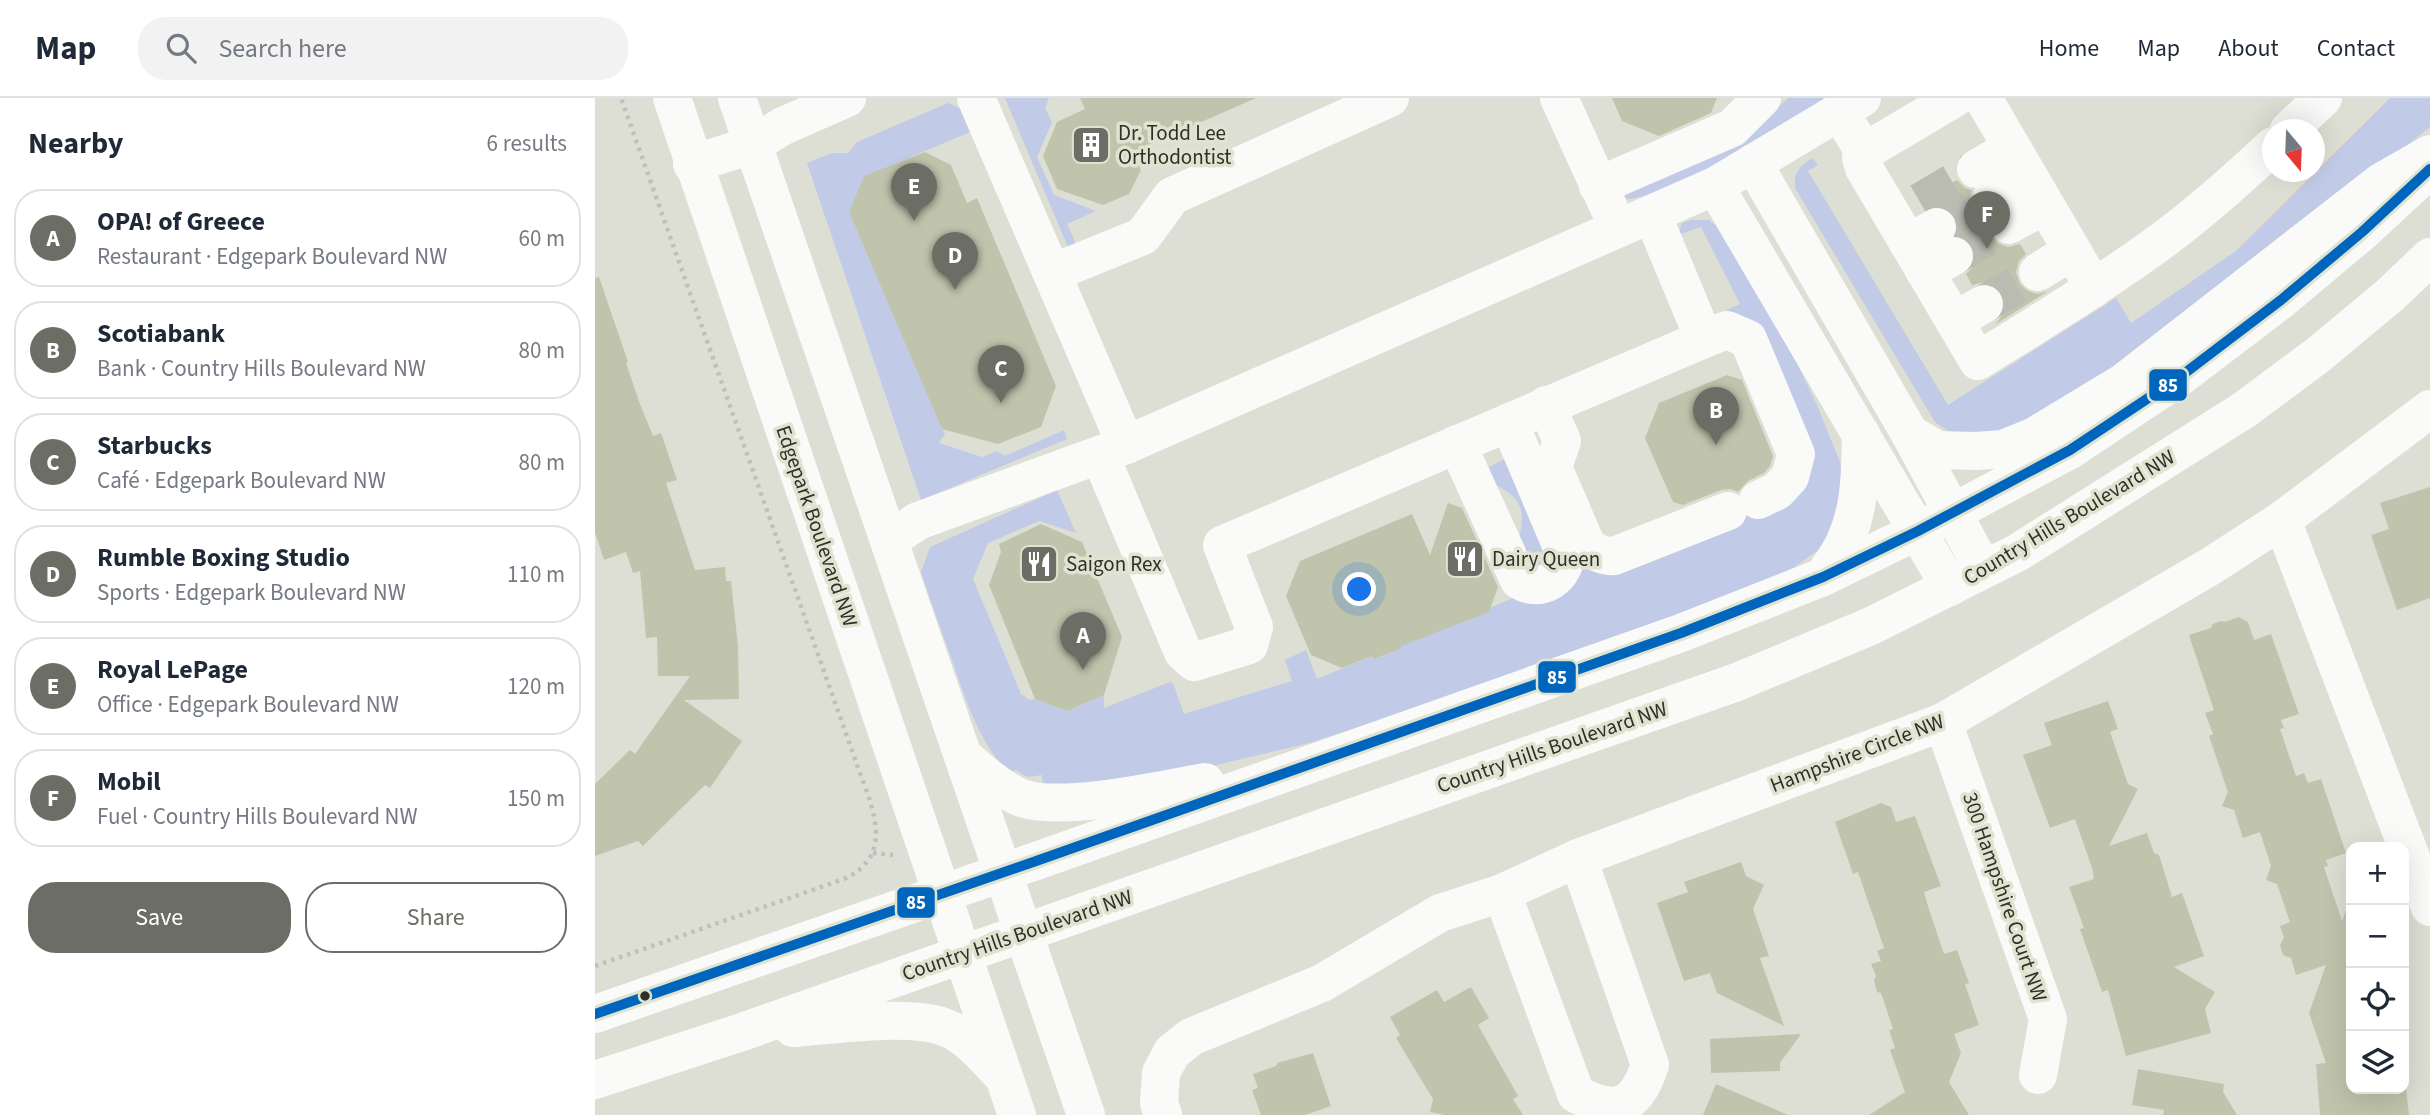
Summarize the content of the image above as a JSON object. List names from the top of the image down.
{
  "streets": {
    "street": [
      "Country Hills Boulevard NW",
      "Edgepark Boulevard NW",
      "Hampshire Circle NW",
      "300 Hampshire Court NW"
    ]
  },
  "crossings": [
    ["Country Hills Boulevard NW", "Edgepark Boulevard NW"],
    ["Hampshire Circle NW", "300 Hampshire Court NW"]
  ],
  "places": {
    "building": ["Dr. Todd Lee Orthodontist"],
    "restaurant": ["Dairy Queen", "Saigon Rex"]
  },
  "lines": ["transit line 85"],
  "north": "bottom",
  "page": {
    "header": "Map",
    "search": "Search here",
    "nav": [
      "Home",
      "Map",
      "About",
      "Contact"
    ],
    "heading": ["Nearby", "6 results"],
    "pins": [
      "E",
      "F",
      "D",
      "C",
      "B",
      "A"
    ],
    "list": [
      {
        "mark": "A",
        "name": "OPA! of Greece",
        "note": "Restaurant · Edgepark Boulevard NW",
        "value": "60 m"
      },
      {
        "mark": "B",
        "name": "Scotiabank",
        "note": "Bank · Country Hills Boulevard NW",
        "value": "80 m"
      },
      {
        "mark": "C",
        "name": "Starbucks",
        "note": "Café · Edgepark Boulevard NW",
        "value": "80 m"
      },
      {
        "mark": "D",
        "name": "Rumble Boxing Studio",
        "note": "Sports · Edgepark Boulevard NW",
        "value": "110 m"
      },
      {
        "mark": "E",
        "name": "Royal LePage",
        "note": "Office · Edgepark Boulevard NW",
        "value": "120 m"
      },
      {
        "mark": "F",
        "name": "Mobil",
        "note": "Fuel · Country Hills Boulevard NW",
        "value": "150 m"
      }
    ],
    "map_buttons": ["+", "−"],
    "buttons": ["Save", "Share"]
  }
}
